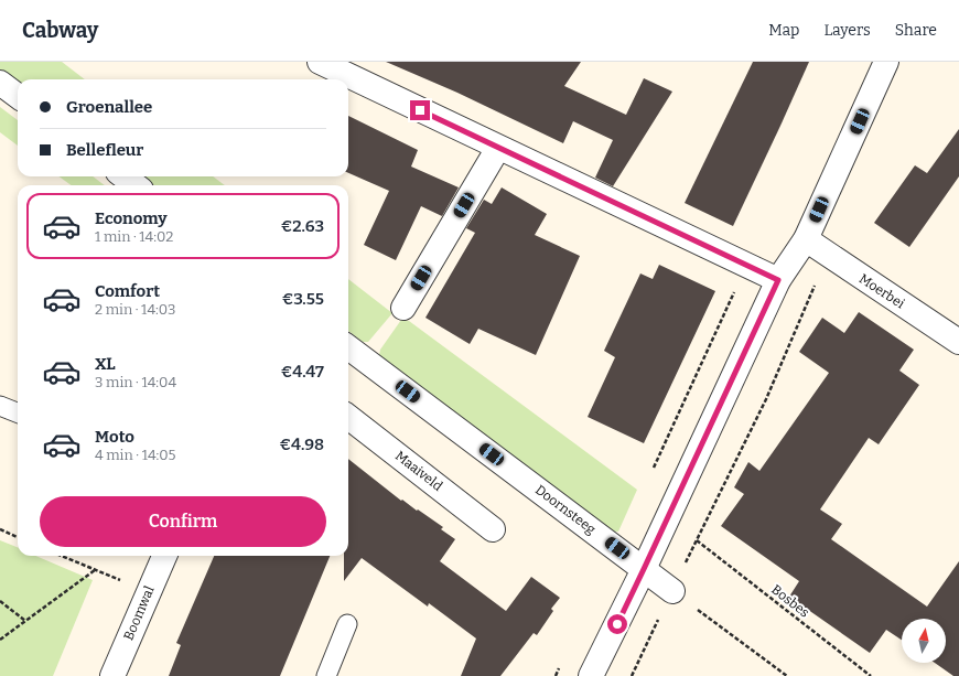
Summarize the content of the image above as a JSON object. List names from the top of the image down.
{
  "streets": {
    "street": [
      "Moerbei",
      "Maaiveld",
      "Doornsteeg",
      "Boomwal"
    ],
    "path": ["Bosbes"]
  },
  "north": "top",
  "page": {
    "header": "Cabway",
    "nav": ["Map", "Layers", "Share"],
    "banner": ["Groenallee", "Bellefleur"],
    "list": [
      {
        "name": "Economy",
        "note": "1 min · 14:02",
        "value": "€2.63"
      },
      {
        "name": "Comfort",
        "note": "2 min · 14:03",
        "value": "€3.55"
      },
      {
        "name": "XL",
        "note": "3 min · 14:04",
        "value": "€4.47"
      },
      {
        "name": "Moto",
        "note": "4 min · 14:05",
        "value": "€4.98"
      }
    ],
    "buttons": "Confirm"
  }
}
